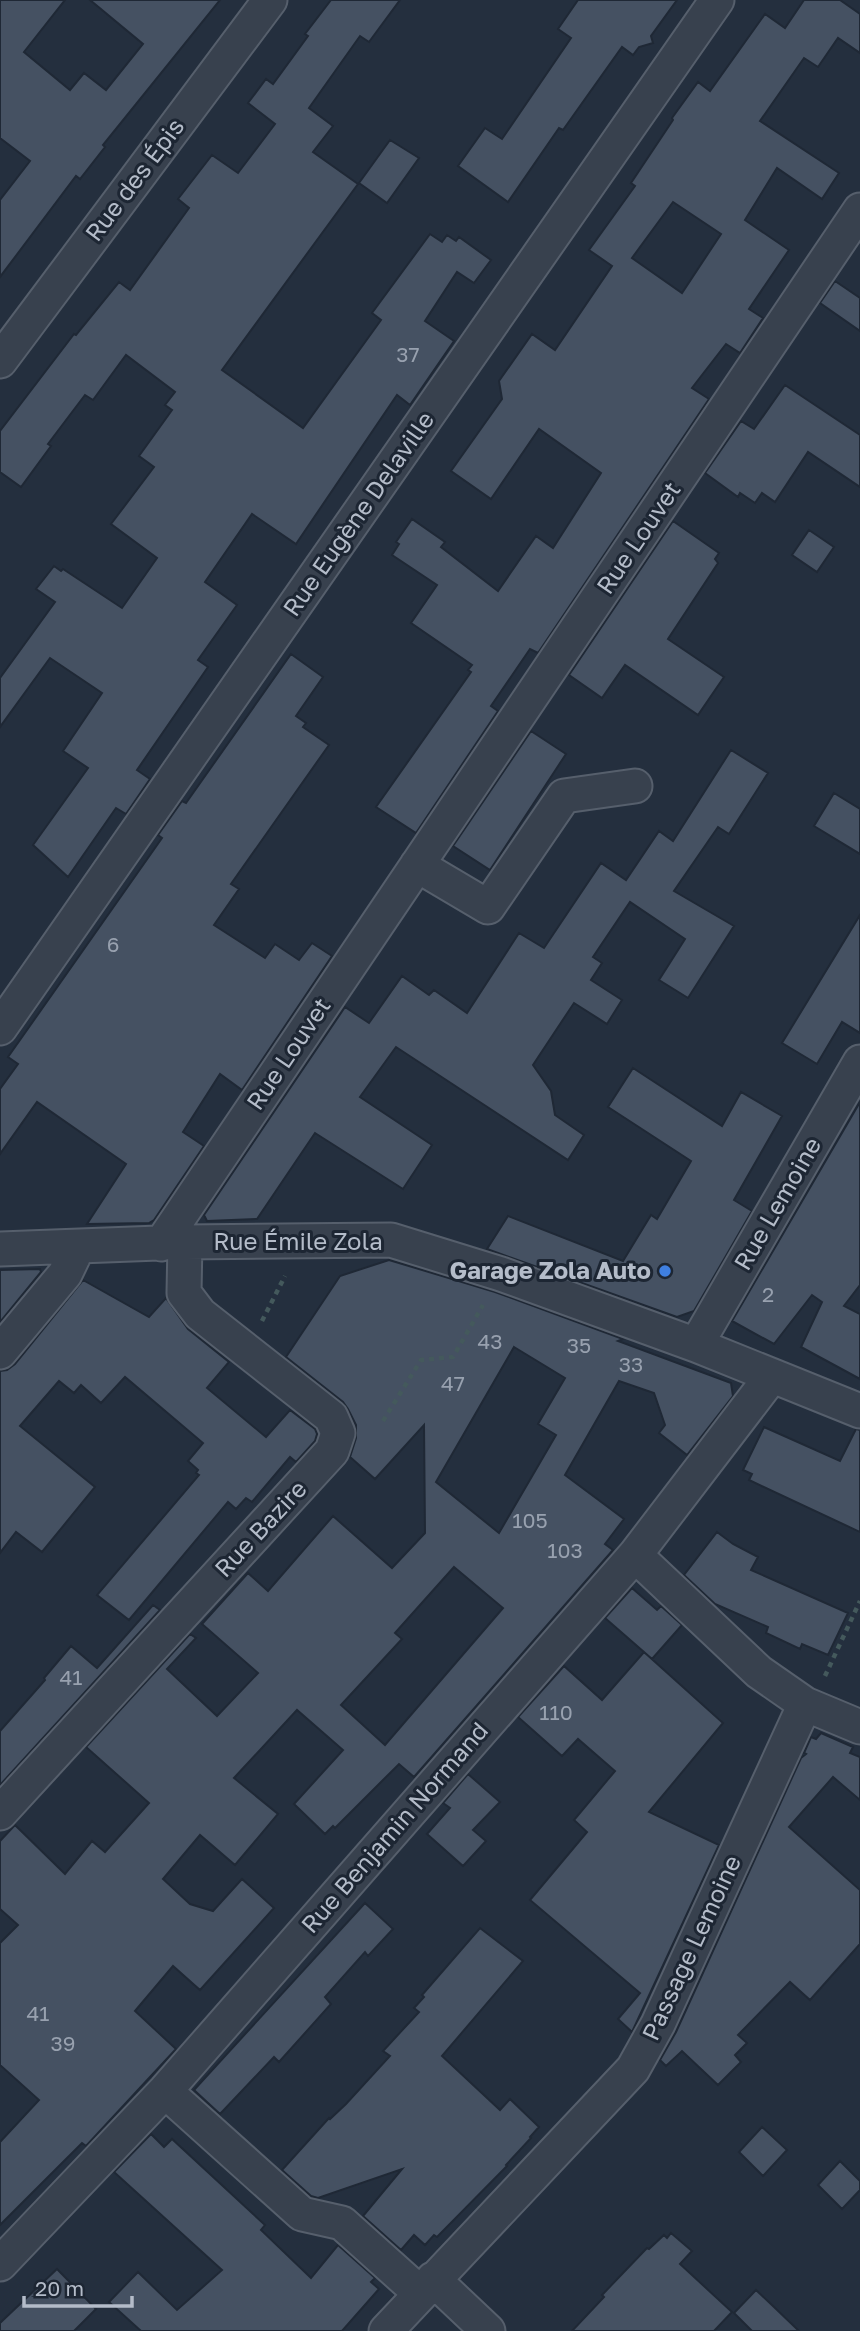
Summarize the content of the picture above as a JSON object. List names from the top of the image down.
{
  "streets": {
    "street": [
      "Rue des Épis",
      "Rue Eugène Delaville",
      "Rue Louvet",
      "Rue Lemoine",
      "Rue Émile Zola",
      "Rue Bazire",
      "Rue Benjamin Normand",
      "Passage Lemoine"
    ]
  },
  "crossings": [
    ["Rue Louvet", "Rue Émile Zola"],
    ["Rue Louvet", "Rue Bazire"],
    ["Rue Lemoine", "Rue Émile Zola"],
    ["Rue Émile Zola", "Rue Bazire"],
    ["Rue Émile Zola", "Rue Benjamin Normand"]
  ],
  "places": ["Garage Zola Auto"],
  "house_numbers": [
    "37",
    "6",
    "2",
    "43",
    "35",
    "33",
    "47",
    "105",
    "103",
    "41",
    "110",
    "41",
    "39"
  ],
  "scale_bar": "20 m"
}
